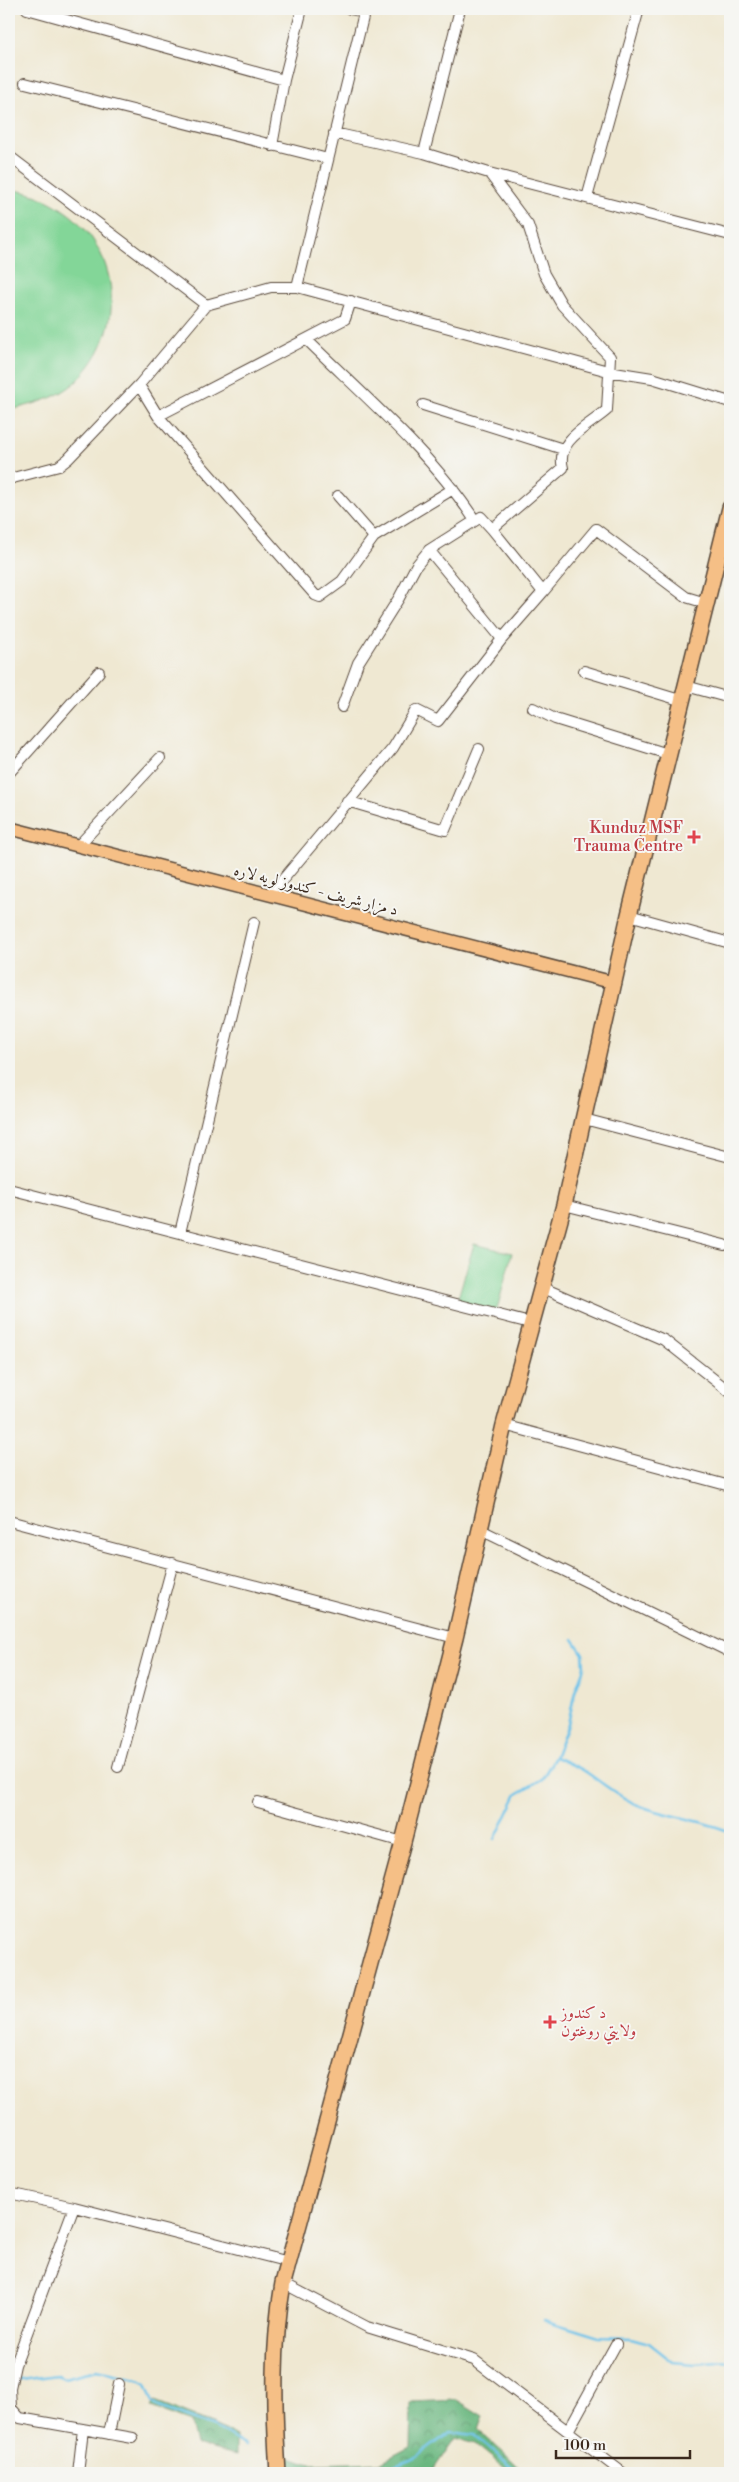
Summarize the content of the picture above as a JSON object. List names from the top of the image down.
{
  "streets": {
    "main road": ["د مزار شریف - کندوز لویه لاره"]
  },
  "places": {
    "health": ["Kunduz MSF Trauma Centre", "د کندوز ولایتي روغتون"]
  },
  "scale_bar": "100 m"
}
